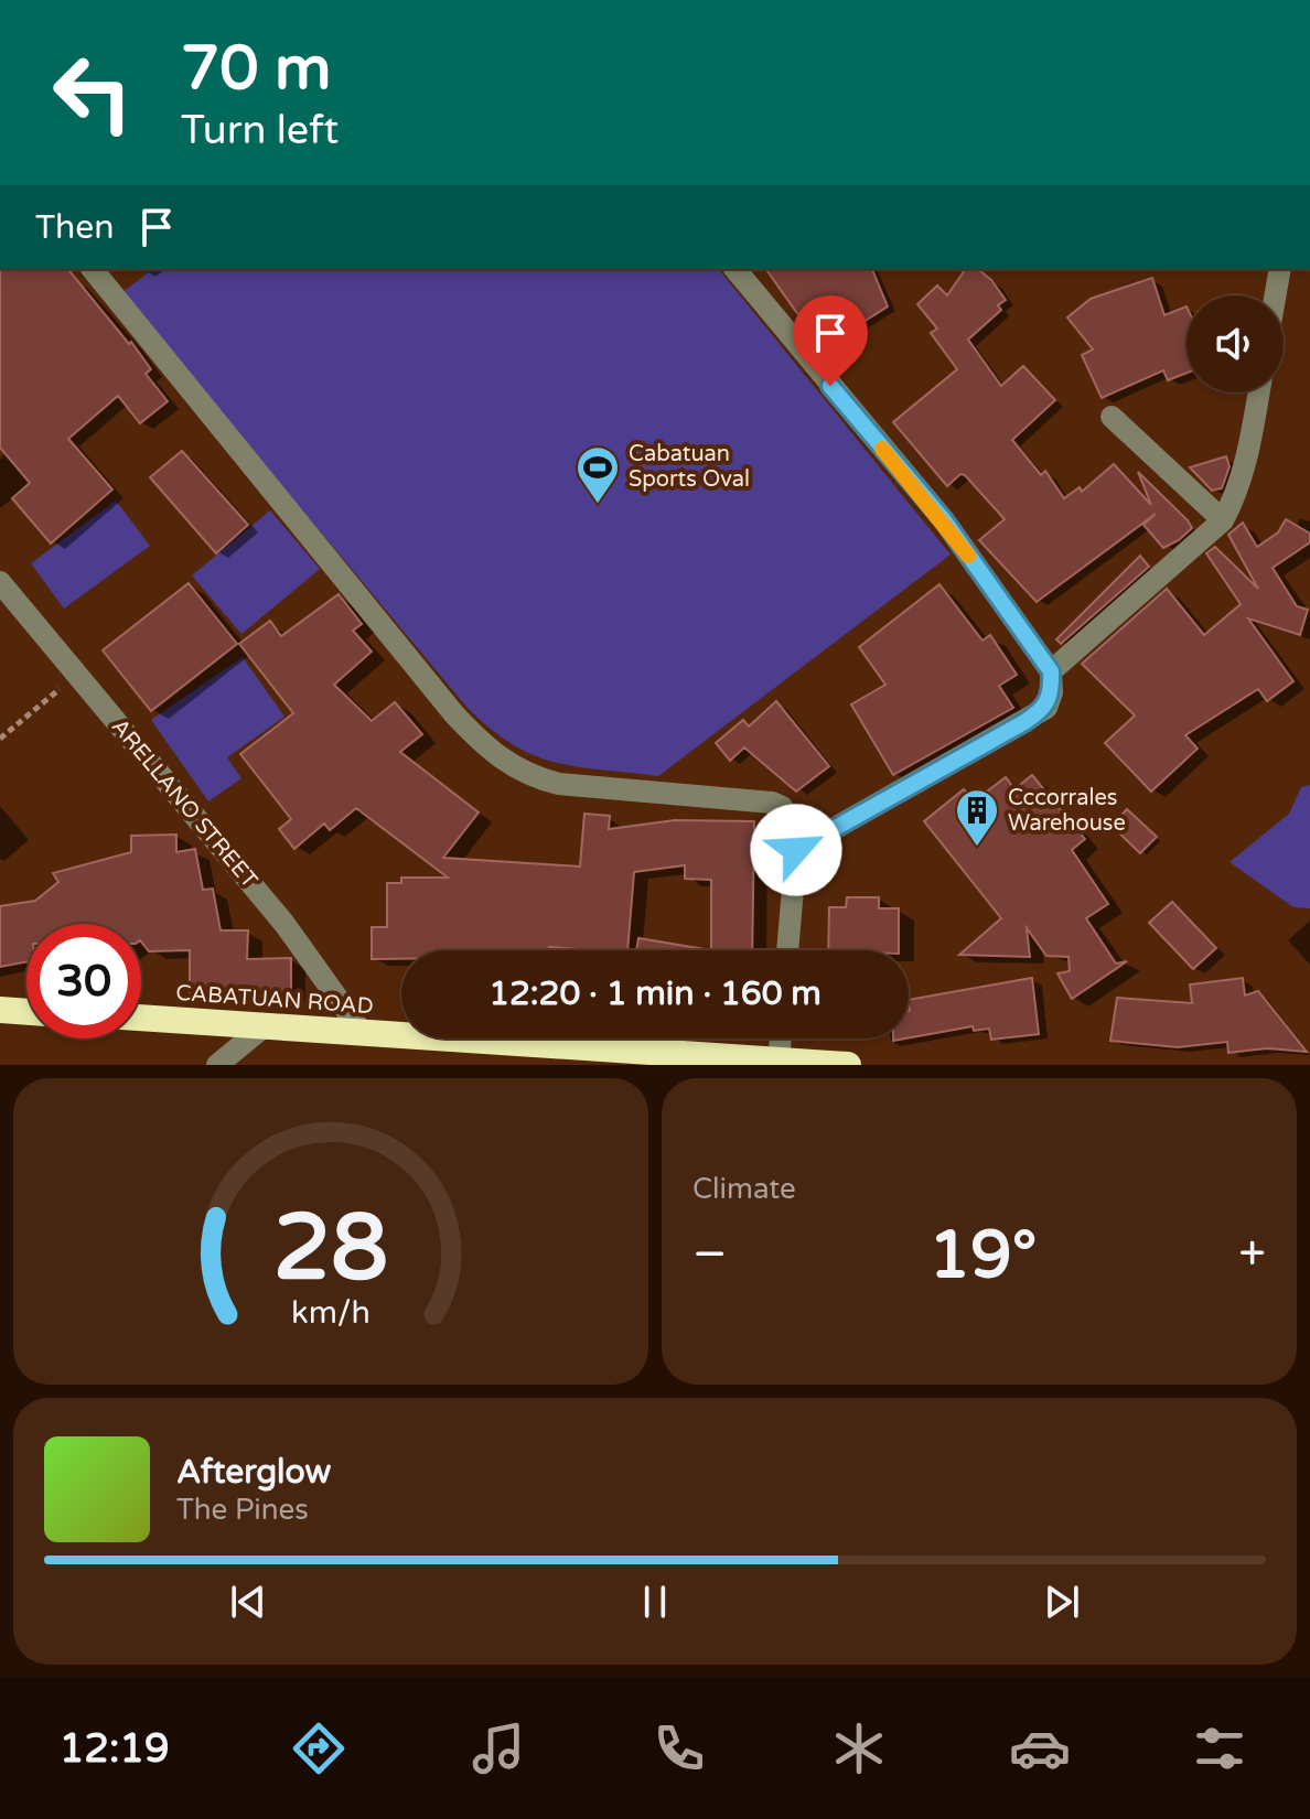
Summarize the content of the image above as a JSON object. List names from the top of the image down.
{
  "streets": {
    "highway": ["CABATUAN ROAD"],
    "street": ["ARELLANO STREET"]
  },
  "crossings": [
    ["ARELLANO STREET", "CABATUAN ROAD"]
  ],
  "places": {
    "sports": ["Cabatuan Sports Oval"],
    "building": ["Cccorrales Warehouse"]
  },
  "page": {
    "turn": ["70 m", "Turn left"],
    "then": "Then",
    "limit": "30",
    "trip": "12:20 · 1 min · 160 m",
    "tile": "Climate",
    "heat": ["−", "19°", "+"],
    "song": ["Afterglow", "The Pines"],
    "tabs": "12:19",
    "gauge": ["28", "km/h"]
  }
}
